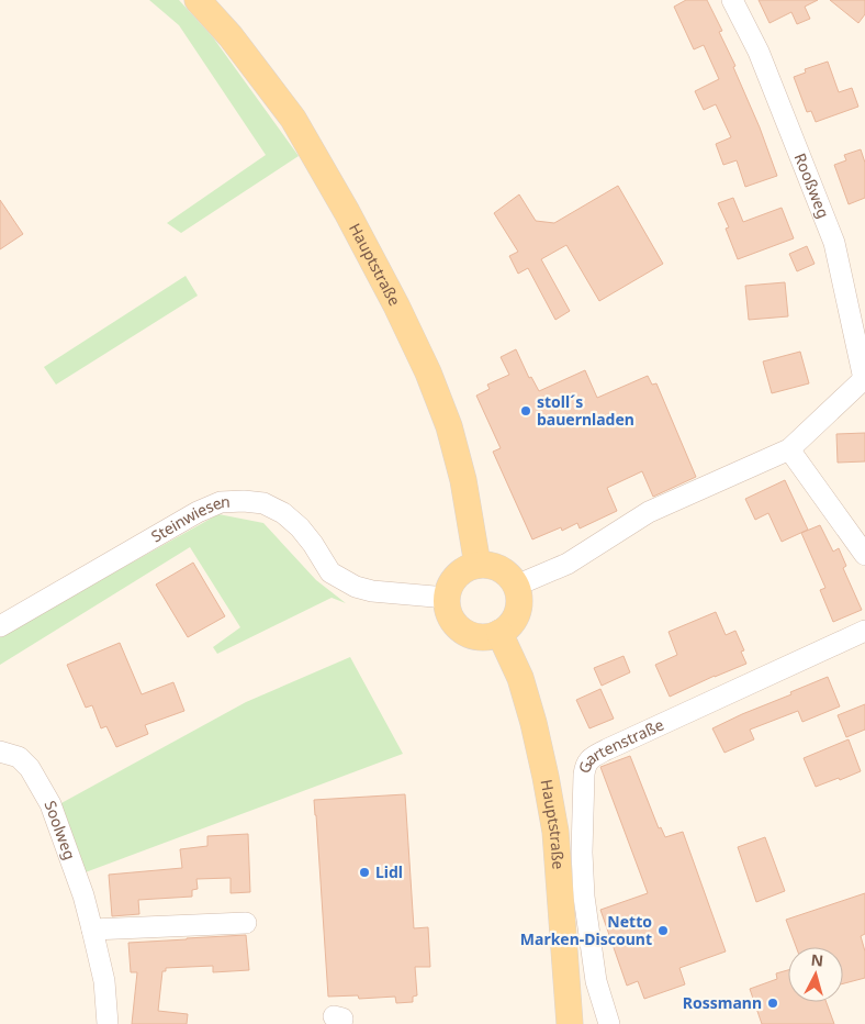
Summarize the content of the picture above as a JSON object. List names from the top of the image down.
{
  "streets": {
    "main road": ["Hauptstraße"],
    "street": [
      "Rooßweg",
      "Steinwiesen",
      "Gartenstraße",
      "Soolweg"
    ]
  },
  "crossings": [
    ["Hauptstraße", "Steinwiesen"]
  ],
  "places": [
    "stoll´s bauernladen",
    "Lidl",
    "Netto Marken-Discount",
    "Rossmann"
  ],
  "north": "top"
}
